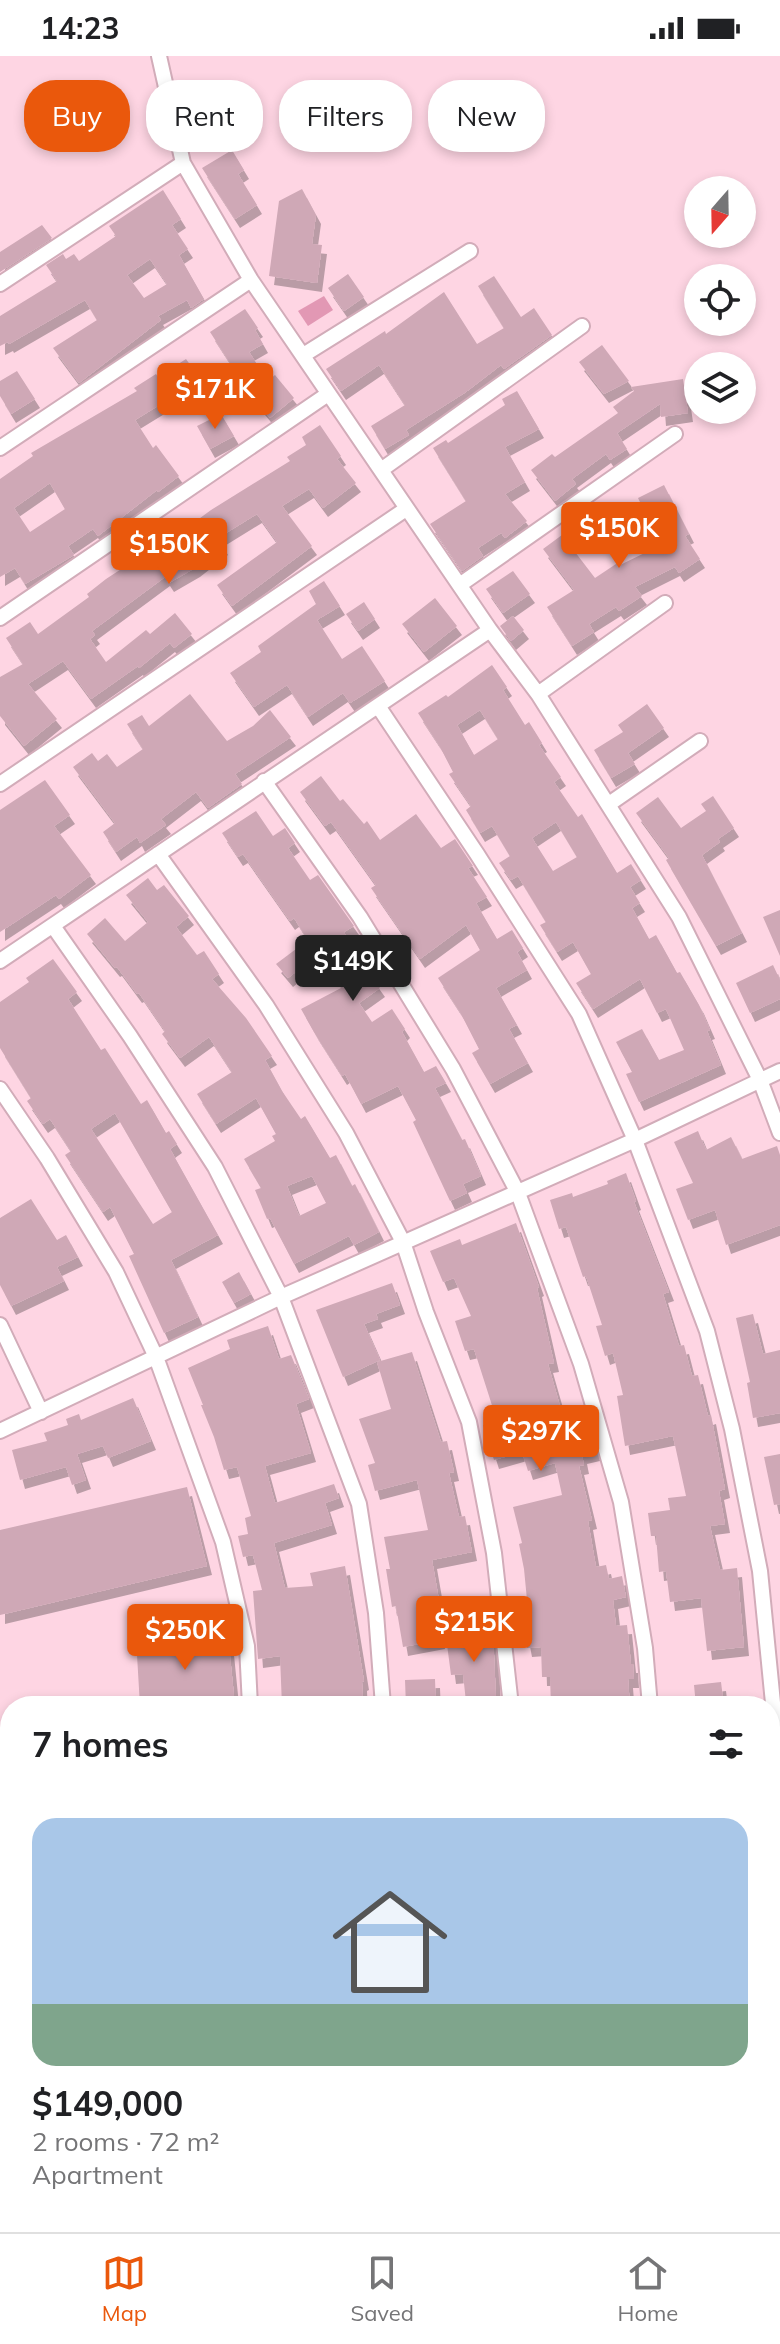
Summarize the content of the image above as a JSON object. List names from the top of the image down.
{
  "north": "bottom",
  "page": {
    "status": "14:23",
    "chip": [
      "Buy",
      "Rent",
      "Filters",
      "New"
    ],
    "price": [
      "$171K",
      "$150K",
      "$150K",
      "$149K",
      "$297K",
      "$215K",
      "$250K"
    ],
    "heading": "7 homes",
    "list": [
      {
        "name": "$149,000",
        "note": "2 rooms · 72 m² · Apartment"
      }
    ],
    "tabs": ["Map", "Saved", "Home"]
  }
}
